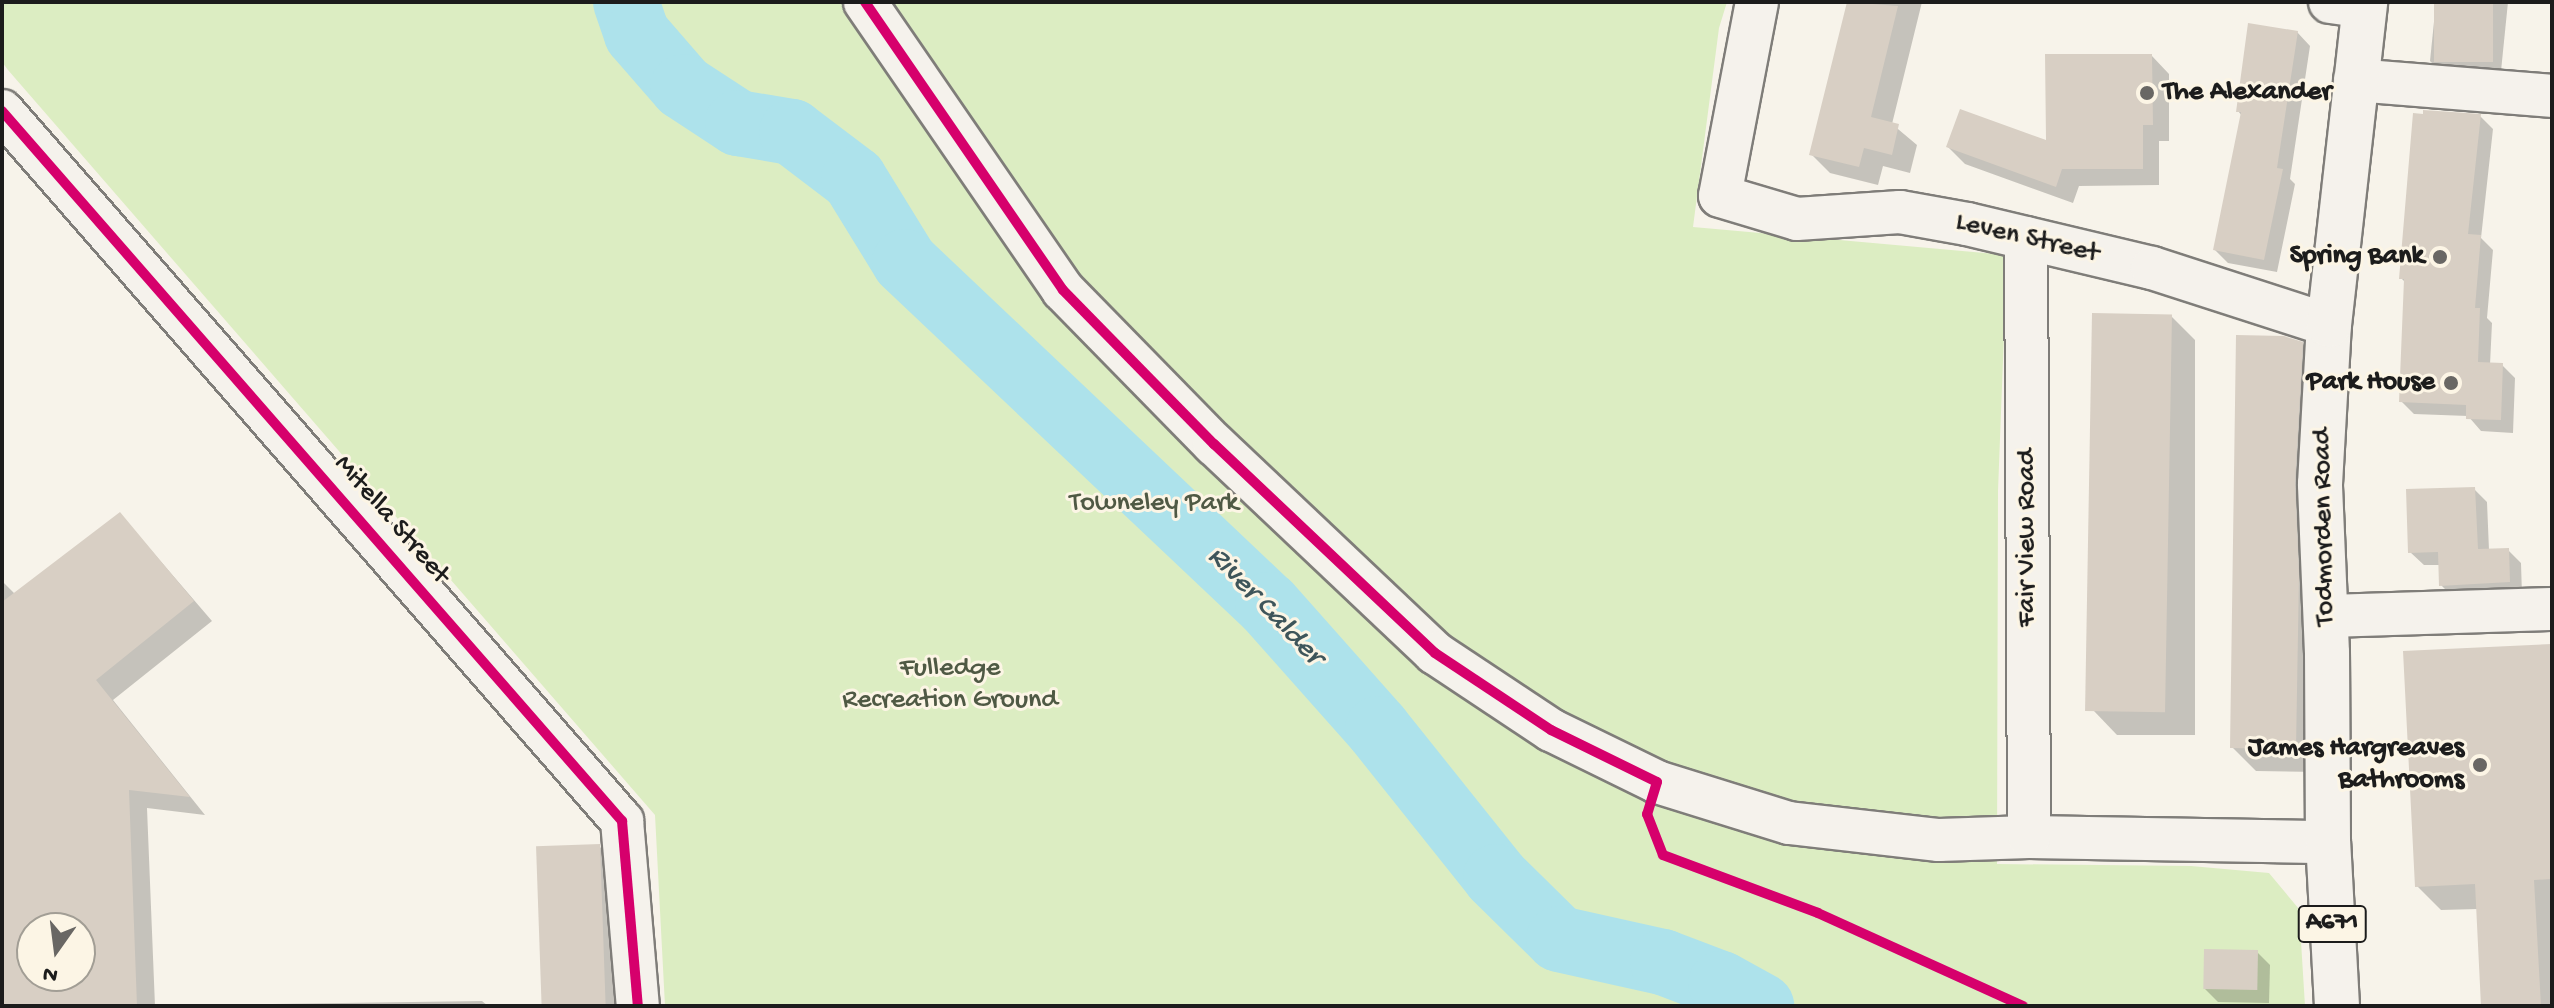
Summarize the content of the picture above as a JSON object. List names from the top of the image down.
{
  "streets": {
    "highway": ["Todmorden Road", "A671"],
    "street": ["Leven Street", "Mitella Street", "Fair View Road"]
  },
  "crossings": [
    ["Leven Street", "Todmorden Road"],
    ["Leven Street", "Fair View Road"]
  ],
  "water": ["River Calder"],
  "parks": ["Towneley Park", "Fulledge Recreation Ground"],
  "places": [
    "The Alexander",
    "Spring Bank",
    "Park House",
    "James Hargreaves Bathrooms"
  ],
  "north": "bottom"
}
